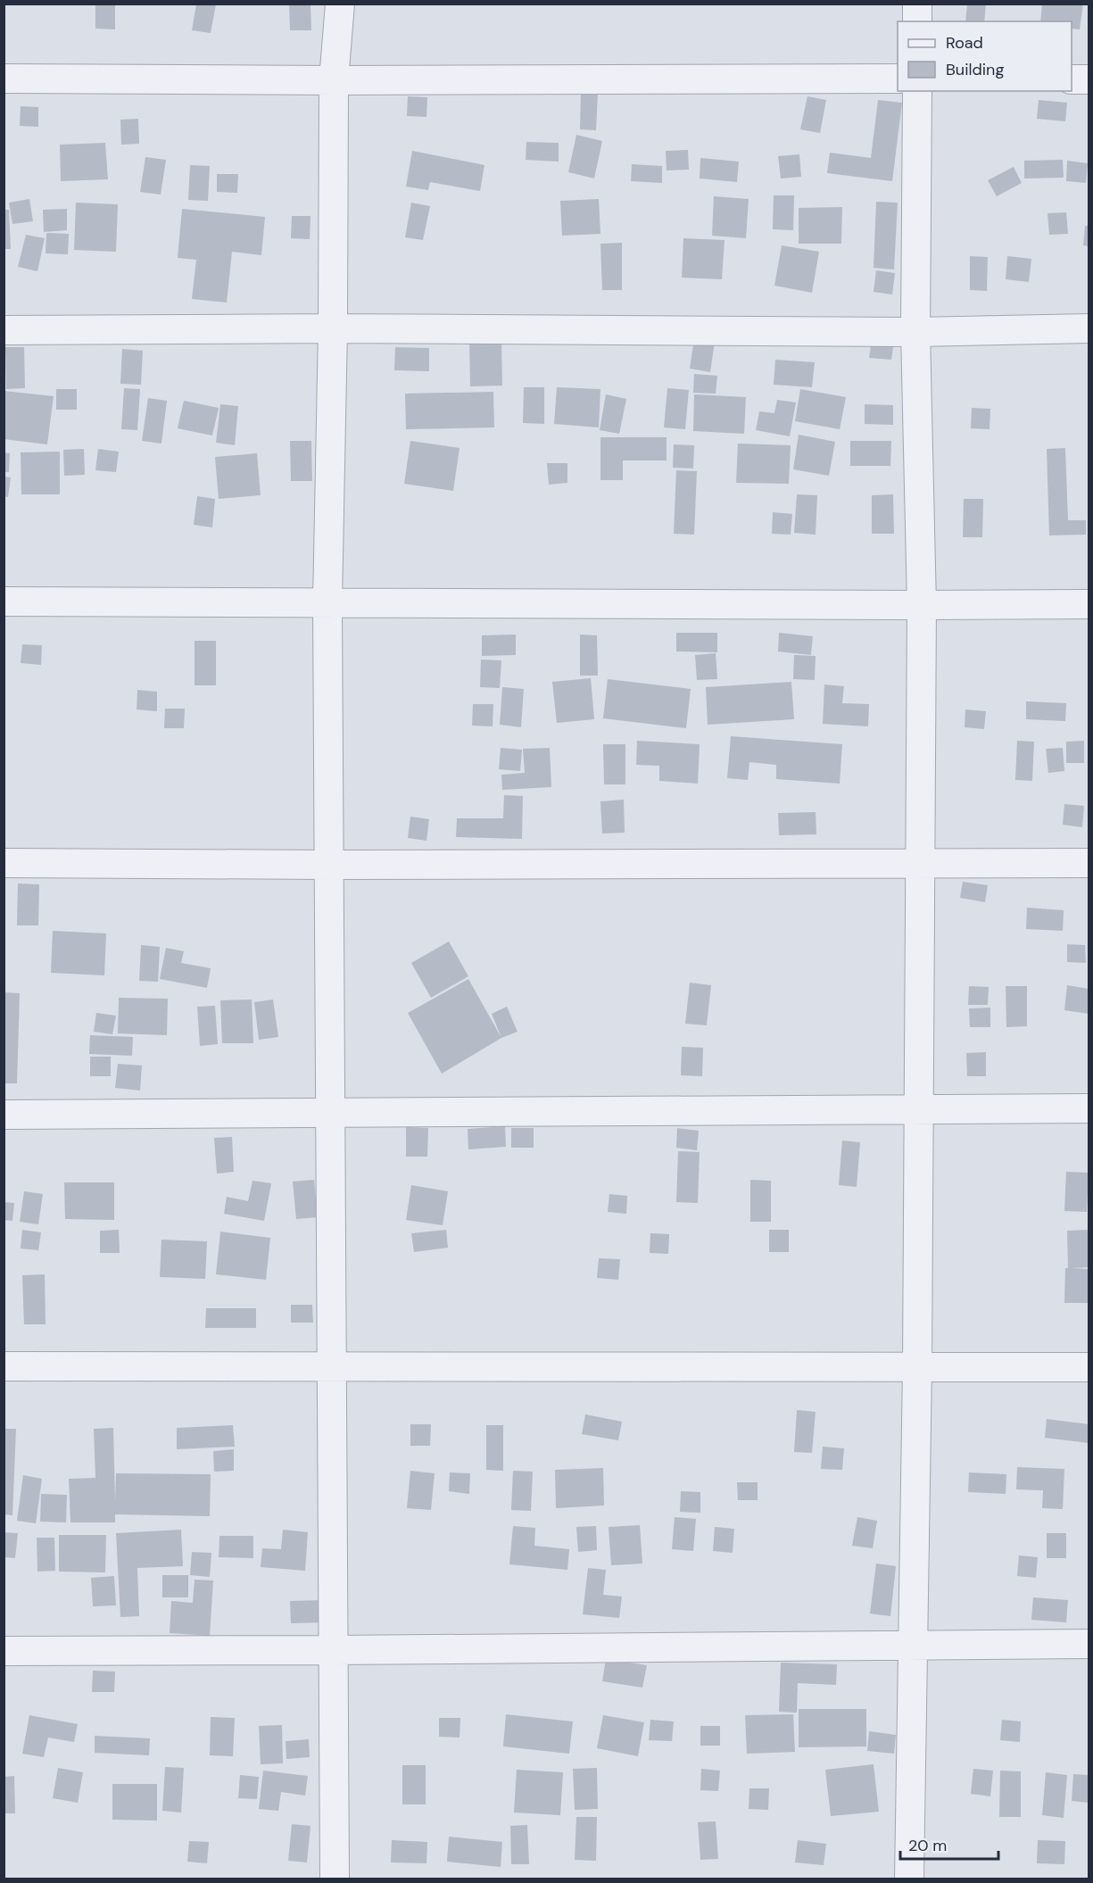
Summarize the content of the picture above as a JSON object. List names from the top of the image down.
{
  "legend": ["Road", "Building"],
  "scale_bar": "20 m"
}
